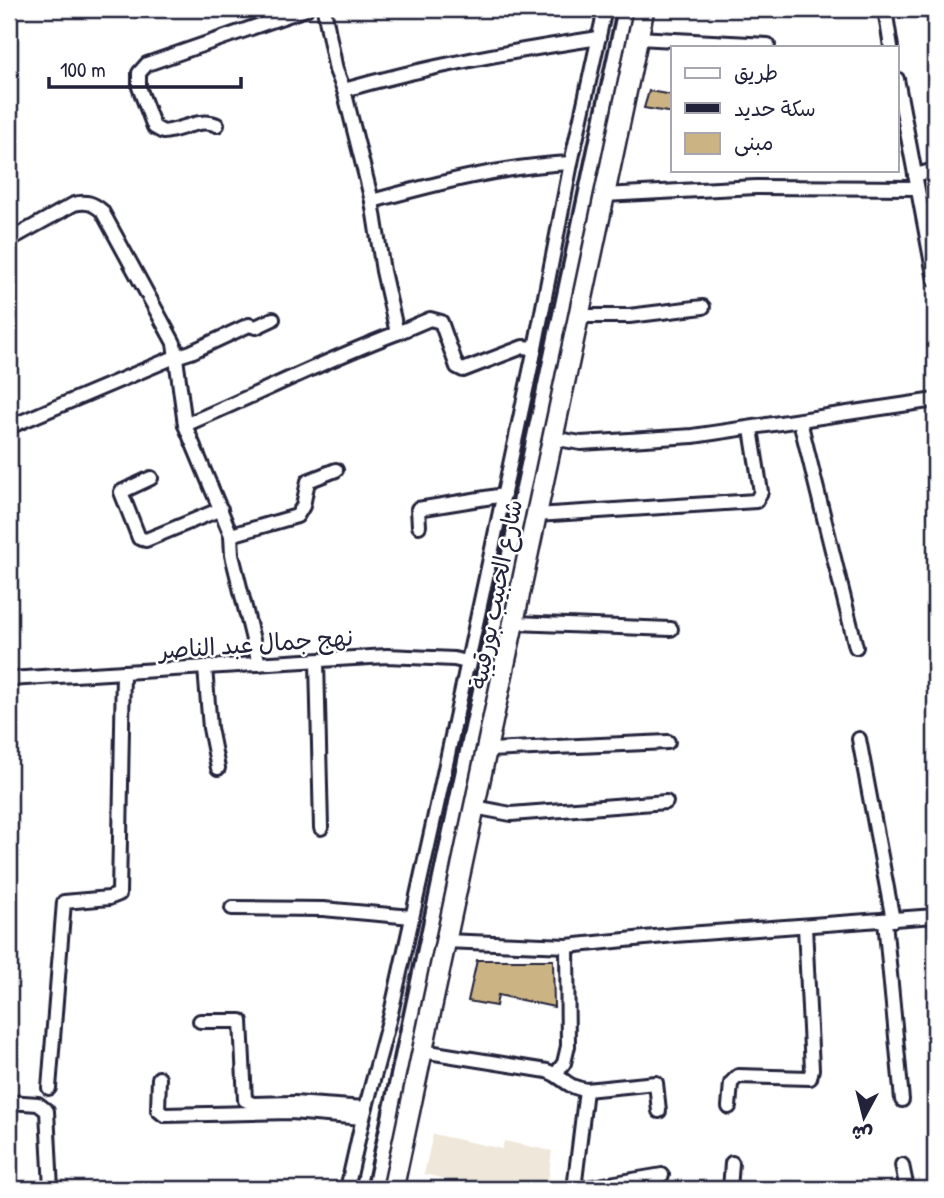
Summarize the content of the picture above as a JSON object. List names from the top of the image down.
{
  "streets": {
    "main road": ["شارع الحبيب بورقيبة"],
    "street": ["نهج جمال عبد الناصر"]
  },
  "crossings": [
    ["شارع الحبيب بورقيبة", "نهج جمال عبد الناصر"]
  ],
  "legend": ["طريق", "سكة حديد", "مبنى"],
  "scale_bar": "100 m",
  "north": "bottom"
}
